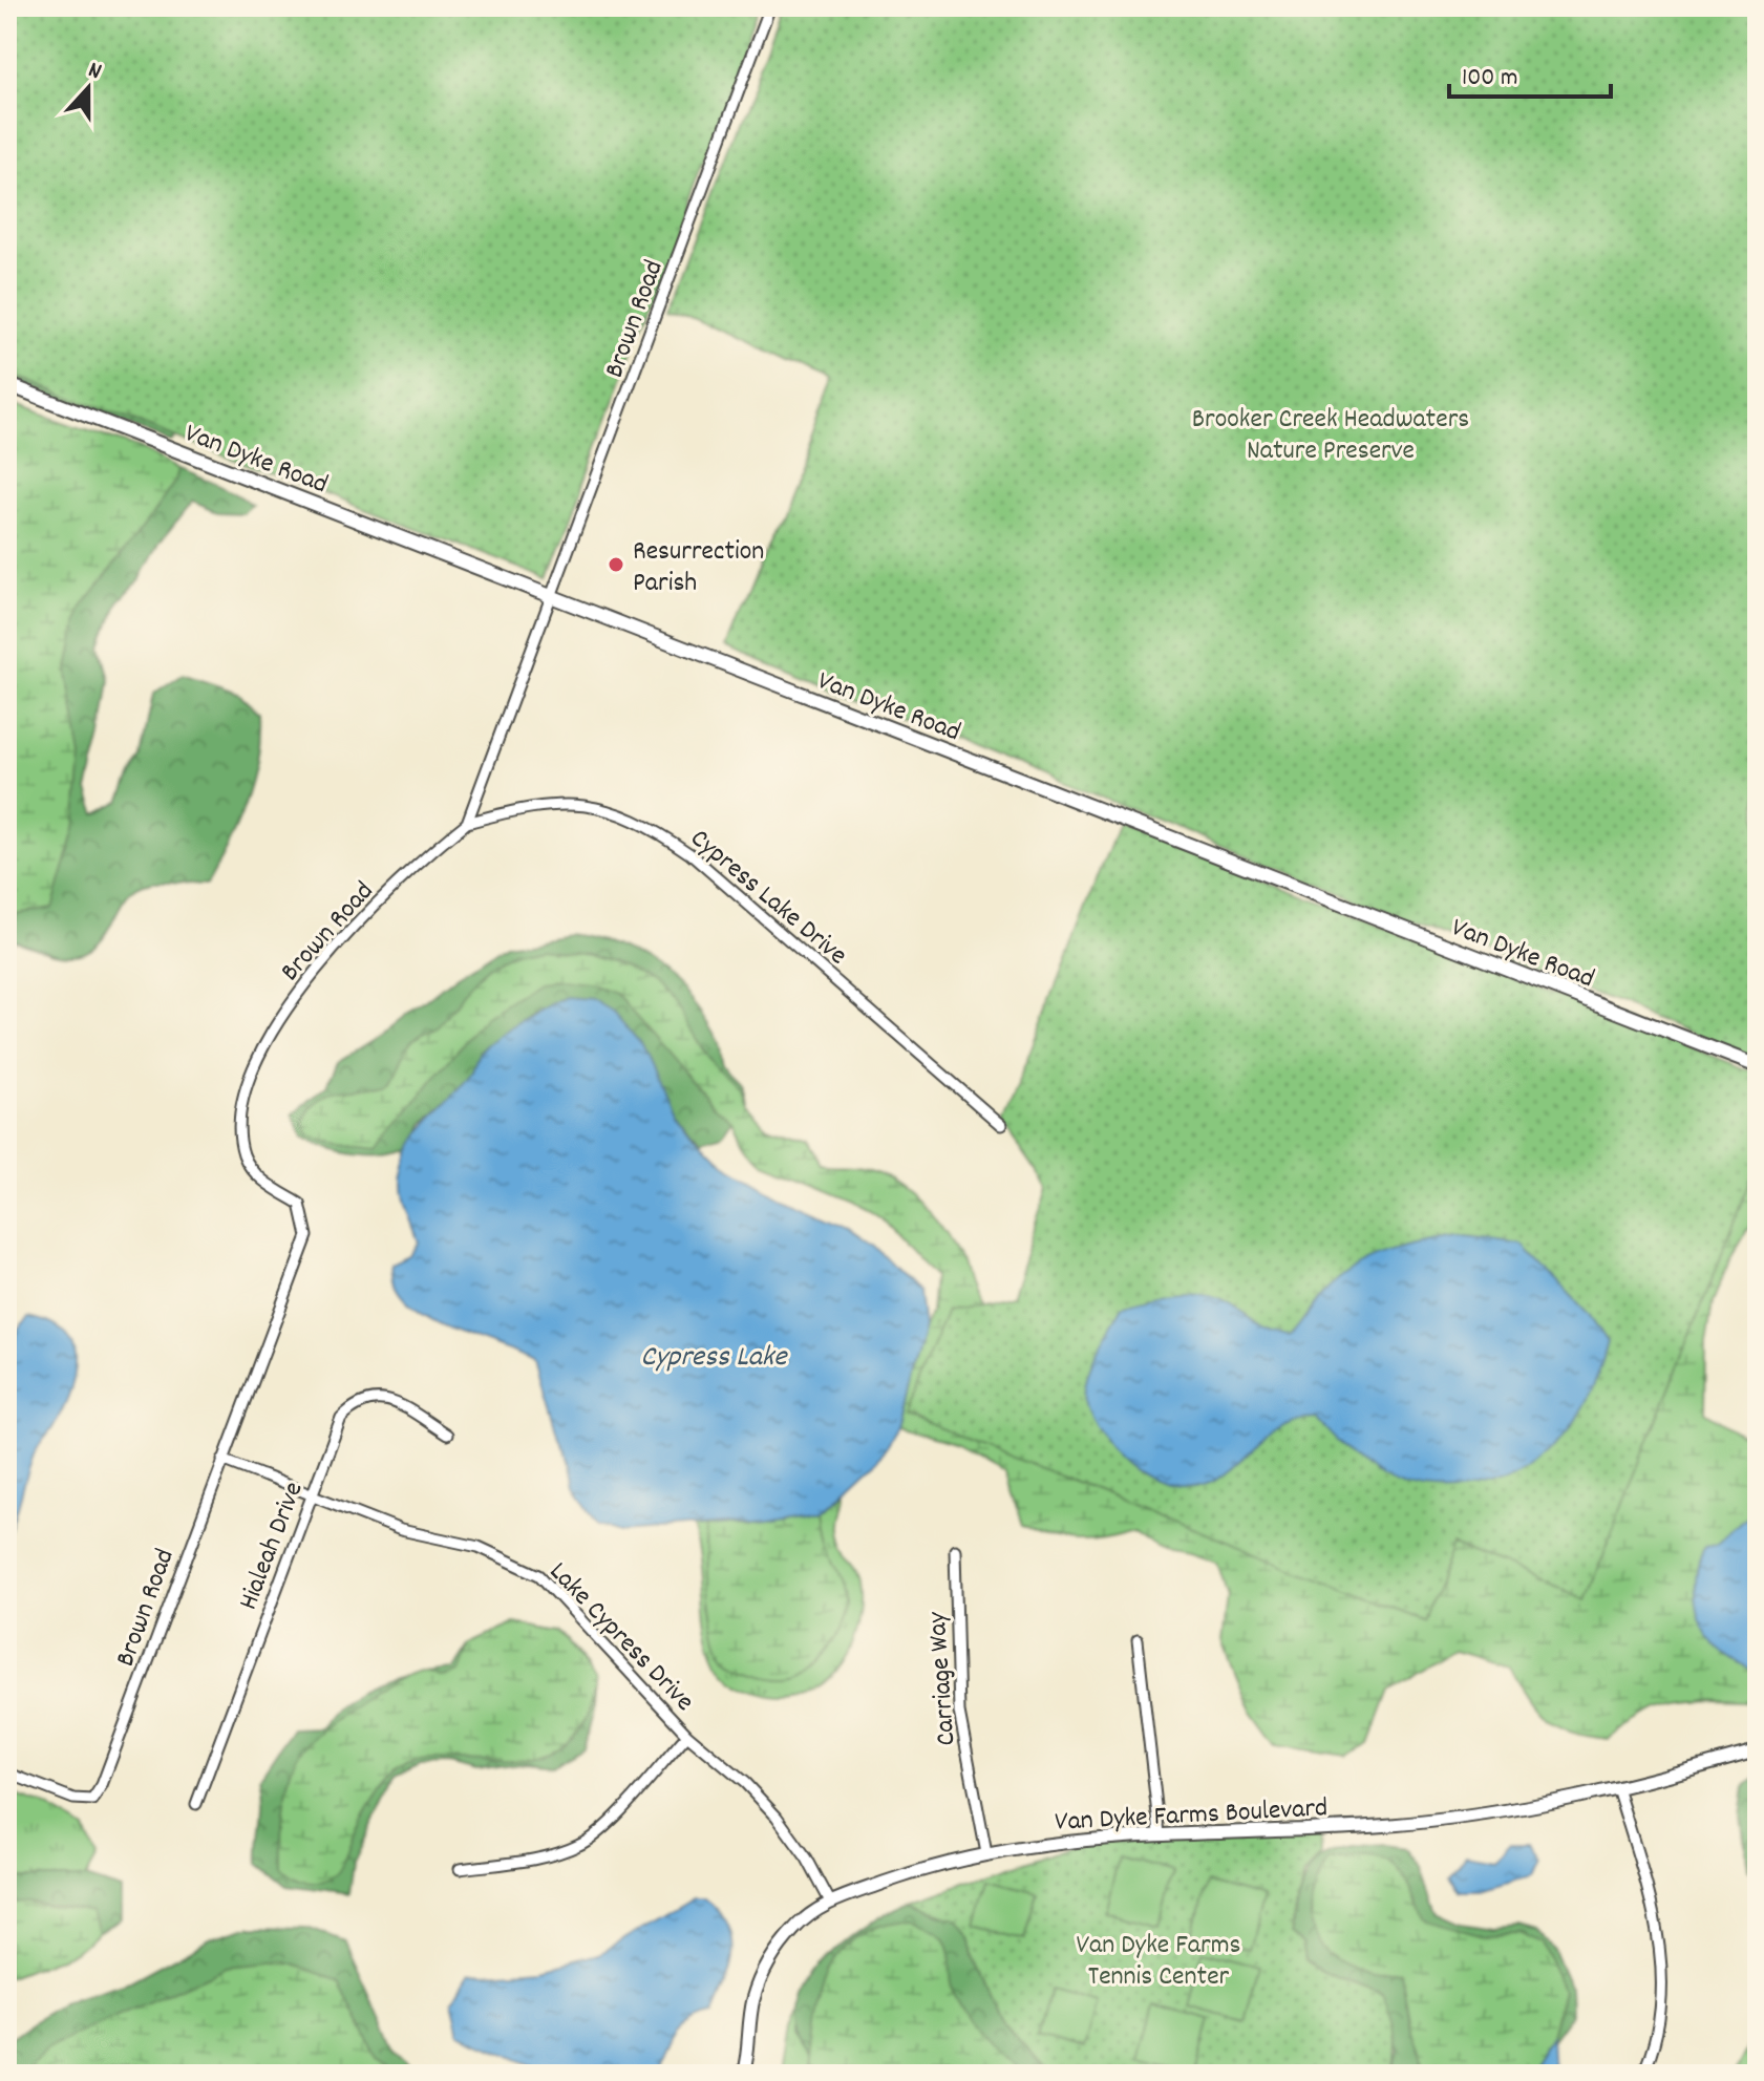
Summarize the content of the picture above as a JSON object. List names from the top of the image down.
{
  "streets": {
    "main road": ["Van Dyke Road"],
    "street": [
      "Brown Road",
      "Cypress Lake Drive",
      "Hialeah Drive",
      "Lake Cypress Drive",
      "Carriage Way",
      "Van Dyke Farms Boulevard"
    ]
  },
  "crossings": [
    ["Brown Road", "Van Dyke Road"],
    ["Brown Road", "Cypress Lake Drive"],
    ["Brown Road", "Lake Cypress Drive"],
    ["Hialeah Drive", "Lake Cypress Drive"],
    ["Lake Cypress Drive", "Van Dyke Farms Boulevard"],
    ["Carriage Way", "Van Dyke Farms Boulevard"]
  ],
  "water": ["Cypress Lake"],
  "parks": ["Brooker Creek Headwaters Nature Preserve", "Van Dyke Farms Tennis Center"],
  "places": ["Resurrection Parish"],
  "scale_bar": "100 m",
  "north": "top"
}
